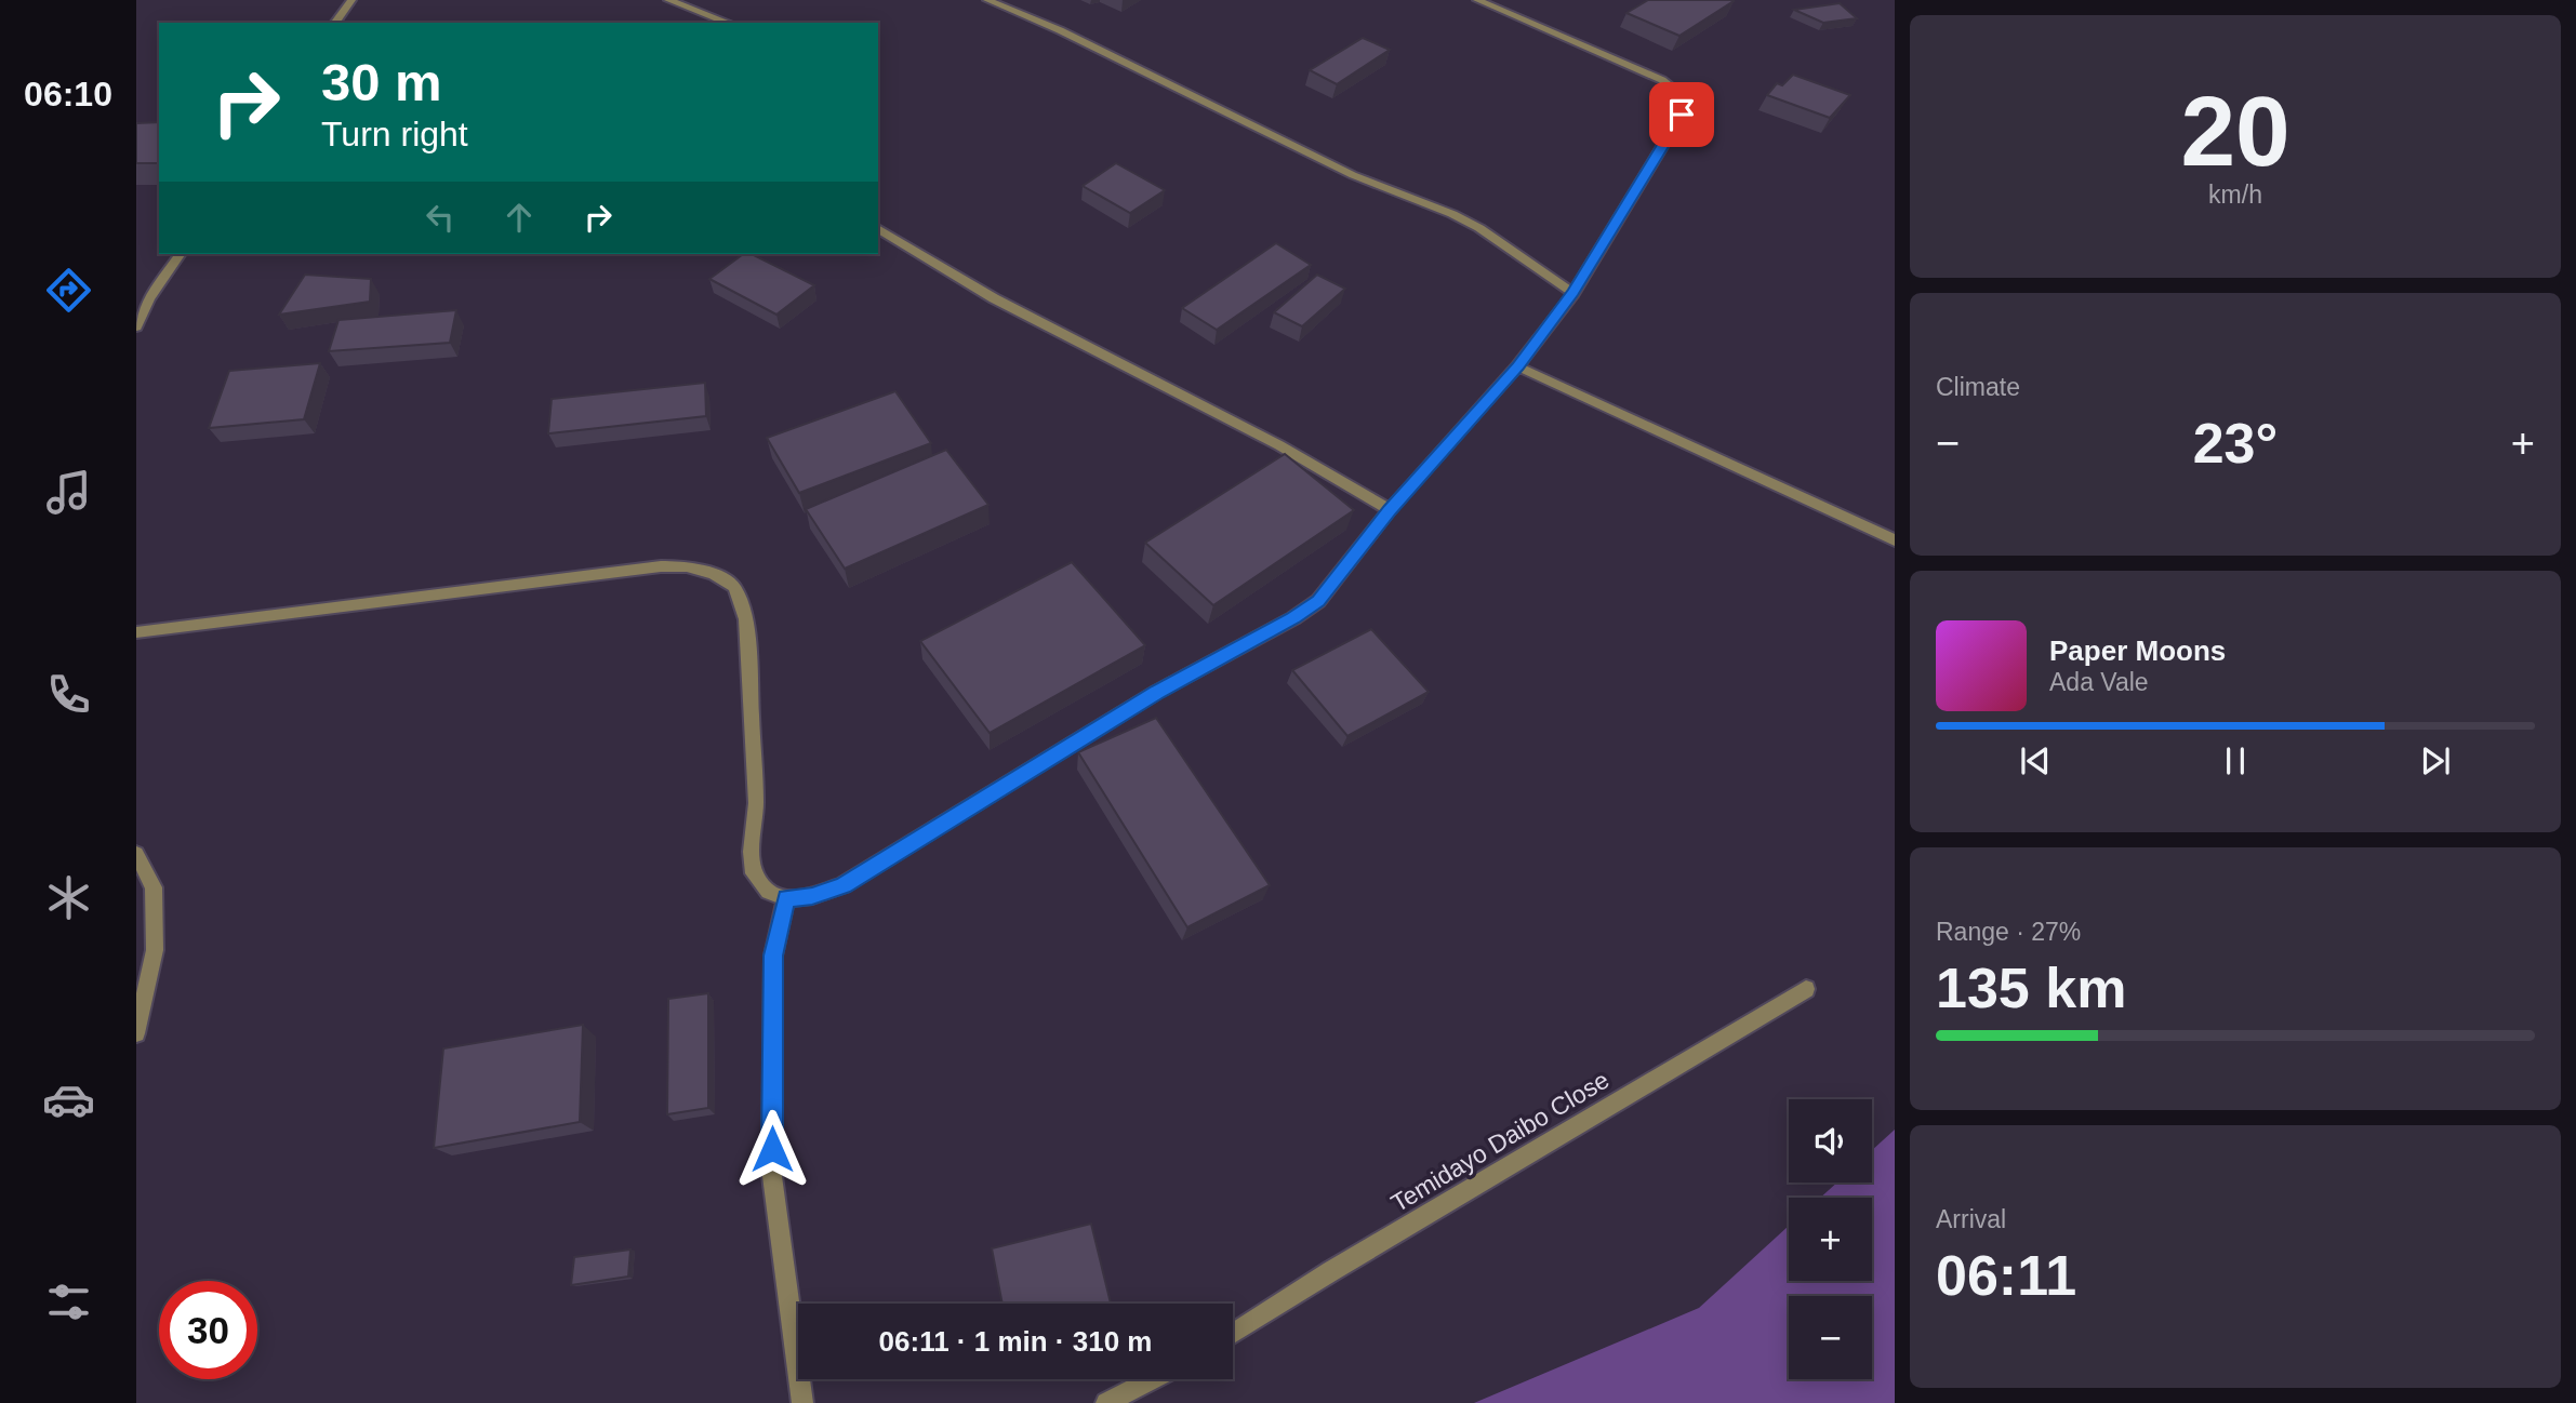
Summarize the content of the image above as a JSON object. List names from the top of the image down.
{
  "streets": {
    "street": ["Temidayo Daibo Close"]
  },
  "page": {
    "tabs": "06:10",
    "tile": [
      ["20", "km/h"],
      "Climate",
      ["Range · 27%", "135 km"],
      ["Arrival", "06:11"]
    ],
    "turn": ["30 m", "Turn right"],
    "heat": ["−", "23°", "+"],
    "song": ["Paper Moons", "Ada Vale"],
    "map_buttons": ["+", "−"],
    "limit": "30",
    "trip": "06:11 · 1 min · 310 m"
  }
}
